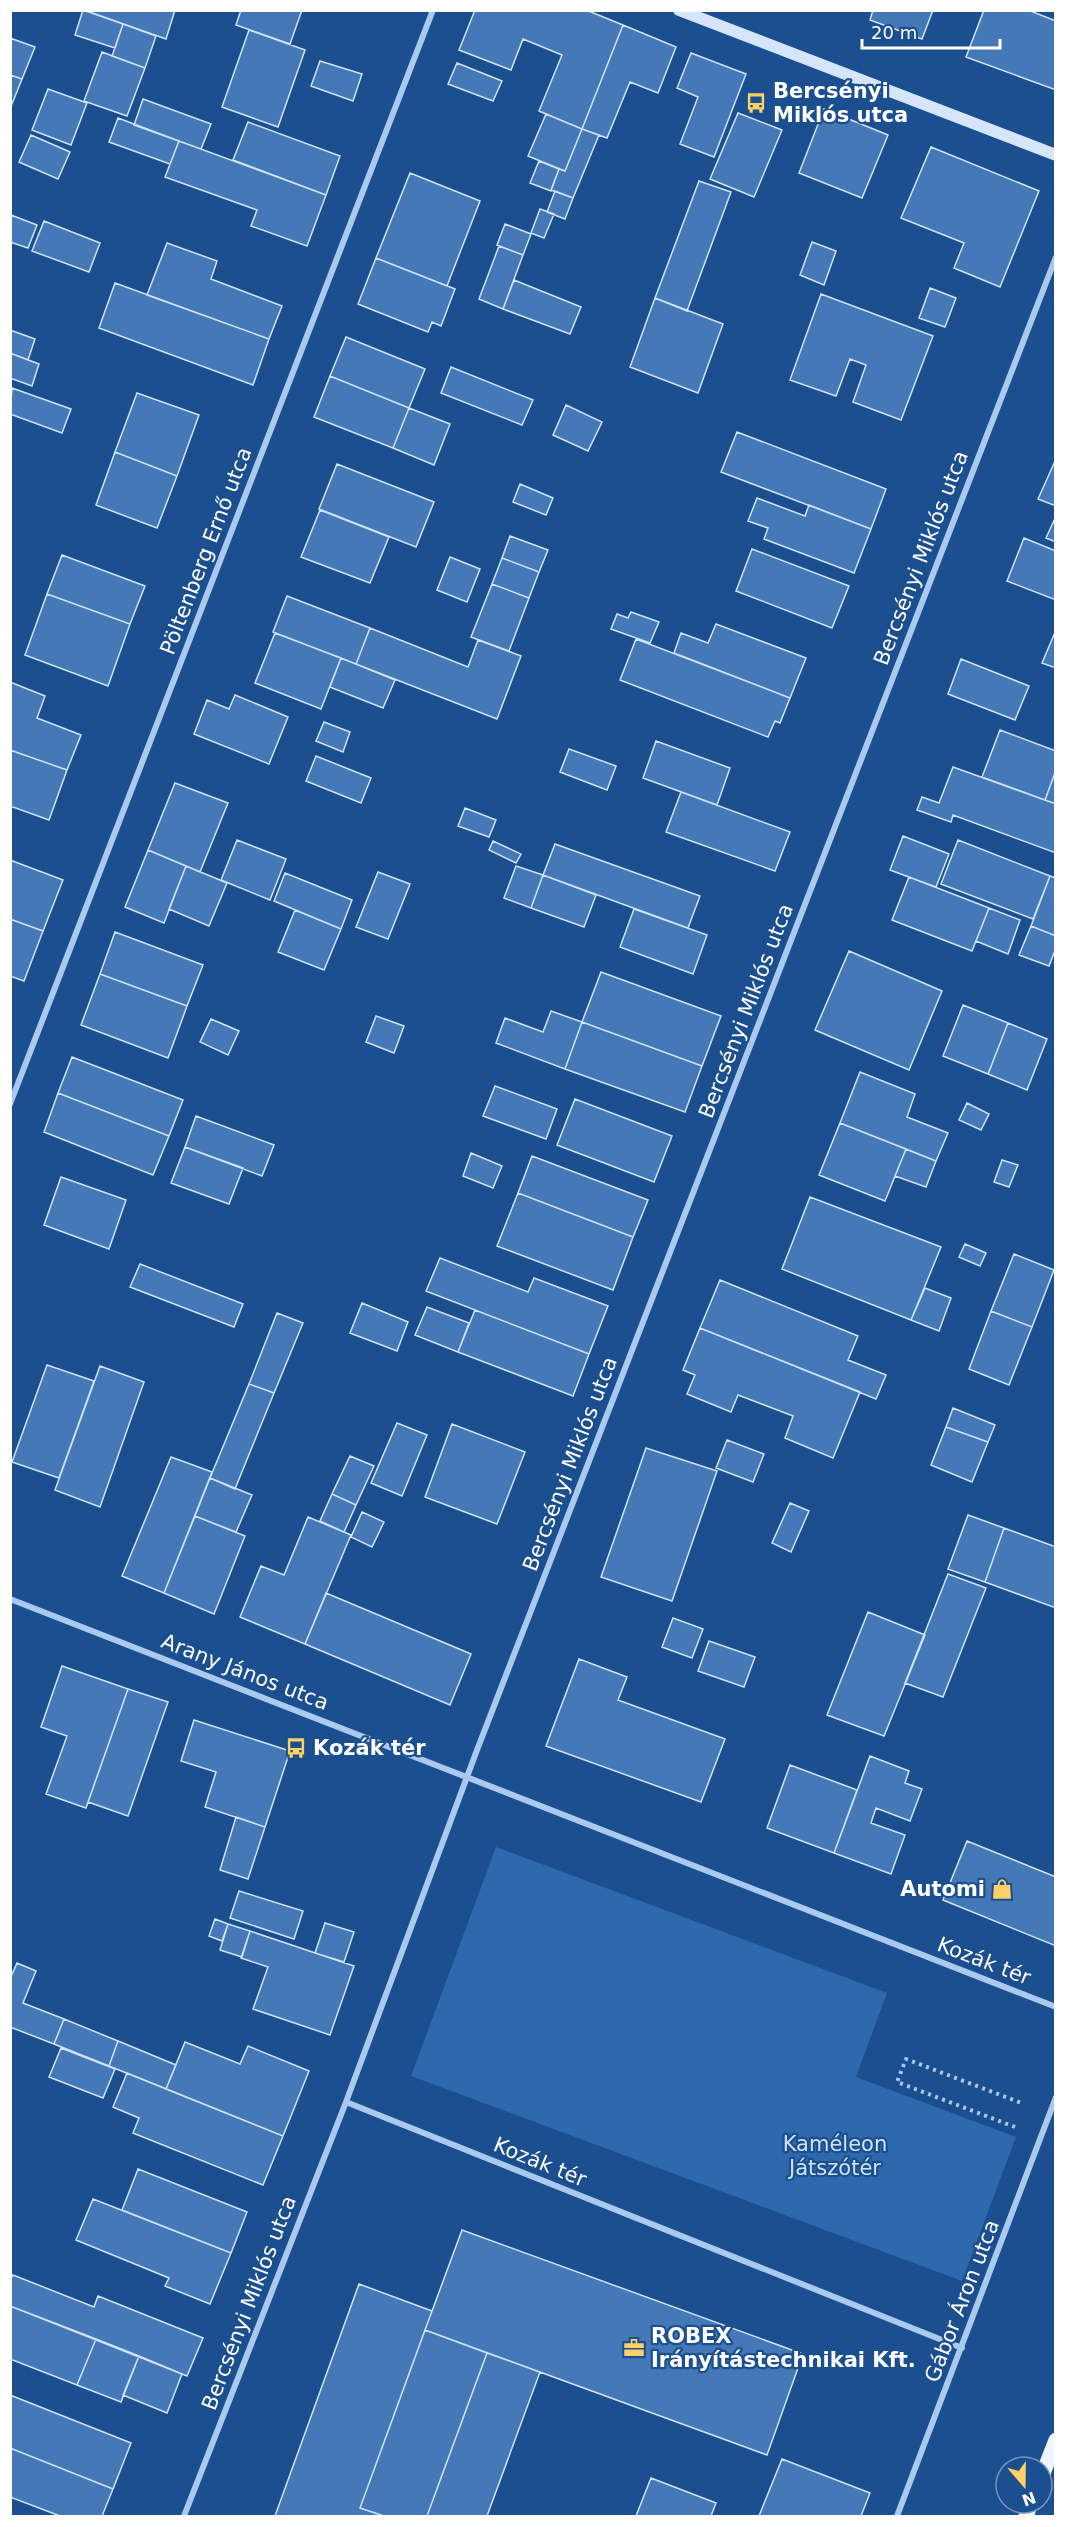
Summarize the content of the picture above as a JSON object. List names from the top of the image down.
{
  "streets": {
    "street": [
      "Pöltenberg Ernő utca",
      "Bercsényi Miklós utca",
      "Arany János utca",
      "Kozák tér",
      "Gábor Áron utca"
    ]
  },
  "crossings": [
    ["Bercsényi Miklós utca", "Arany János utca"],
    ["Bercsényi Miklós utca", "Kozák tér"],
    ["Arany János utca", "Kozák tér"],
    ["Kozák tér", "Gábor Áron utca"]
  ],
  "parks": ["Kaméleon Játszótér"],
  "places": {
    "bus stop": ["Bercsényi Miklós utca", "Kozák tér"],
    "shop": ["Automi"],
    "office": ["ROBEX Irányítástechnikai Kft."]
  },
  "scale_bar": "20 m",
  "north": "bottom"
}
